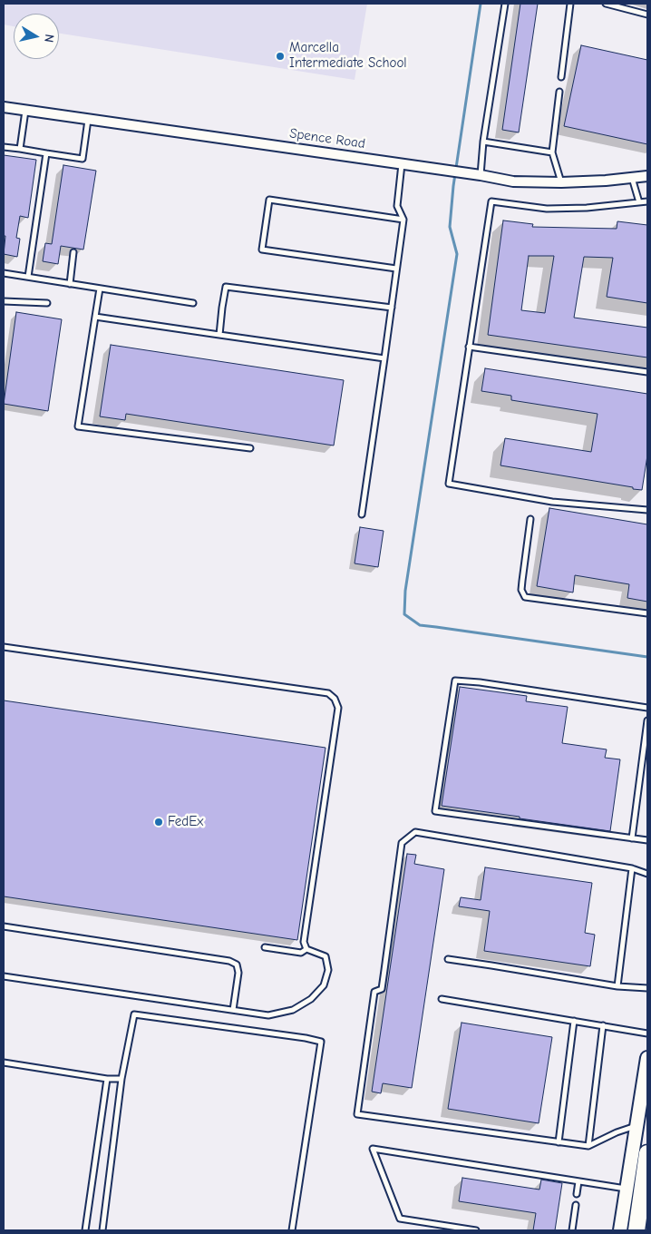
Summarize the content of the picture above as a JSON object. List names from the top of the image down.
{
  "streets": {
    "street": ["Spence Road"]
  },
  "places": ["Marcella Intermediate School", "FedEx"],
  "north": "right"
}
